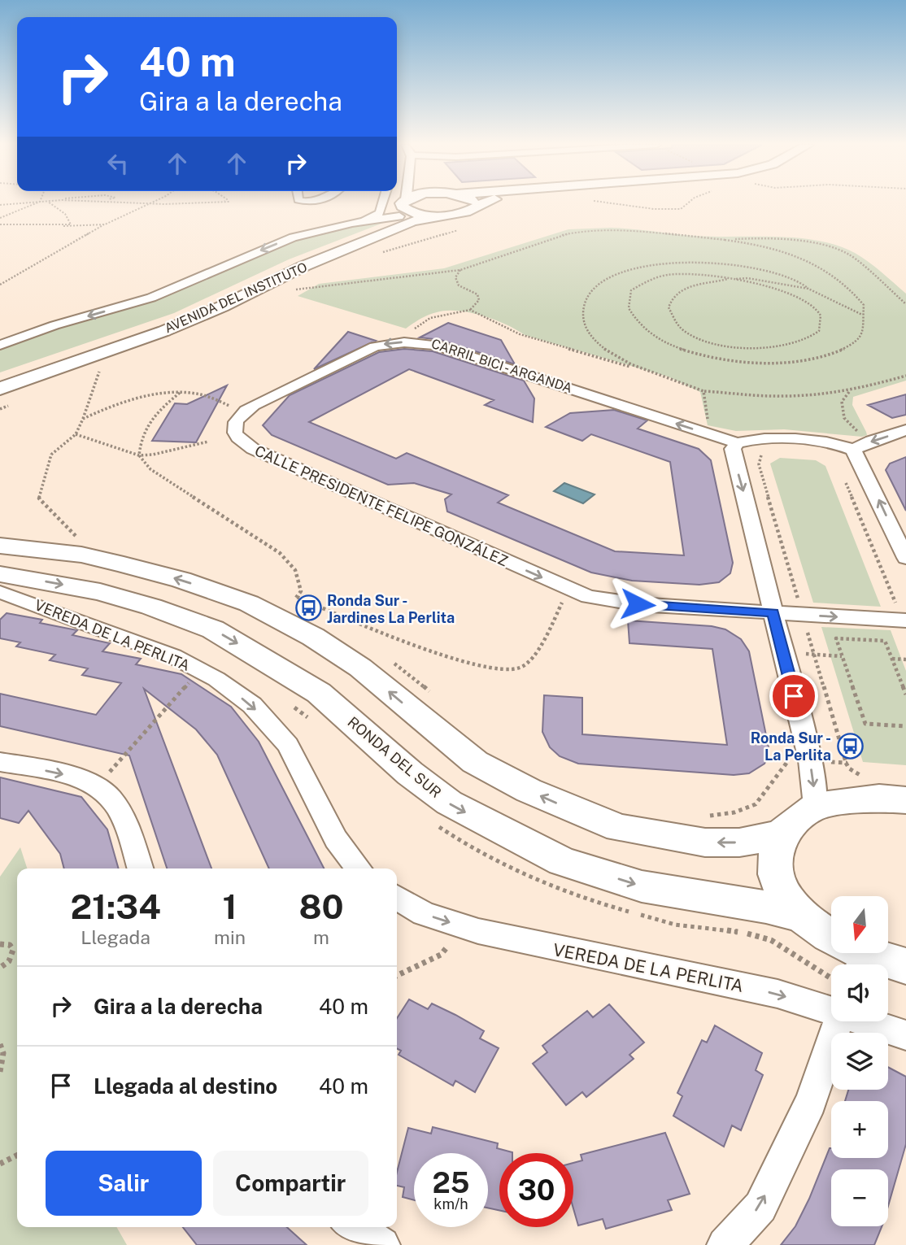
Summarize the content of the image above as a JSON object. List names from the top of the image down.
{
  "streets": {
    "main road": ["AVENIDA DEL INSTITUTO", "RONDA DEL SUR"],
    "street": ["CALLE PRESIDENTE FELIPE GONZÁLEZ", "VEREDA DE LA PERLITA"]
  },
  "one_way": ["VEREDA DE LA PERLITA"],
  "places": {
    "bus stop": ["Ronda Sur - Jardines La Perlita", "Ronda Sur - La Perlita"]
  },
  "north": "bottom",
  "page": {
    "turn": ["40 m", "Gira a la derecha"],
    "eta": [
      "21:34",
      "Llegada",
      "1",
      "min",
      "80",
      "m"
    ],
    "map_buttons": ["+", "−"],
    "list": [
      {
        "name": "Gira a la derecha",
        "value": "40 m"
      },
      {
        "name": "Llegada al destino",
        "value": "40 m"
      }
    ],
    "buttons": ["Salir", "Compartir"],
    "speed": "25 km/h",
    "limit": "30"
  }
}
